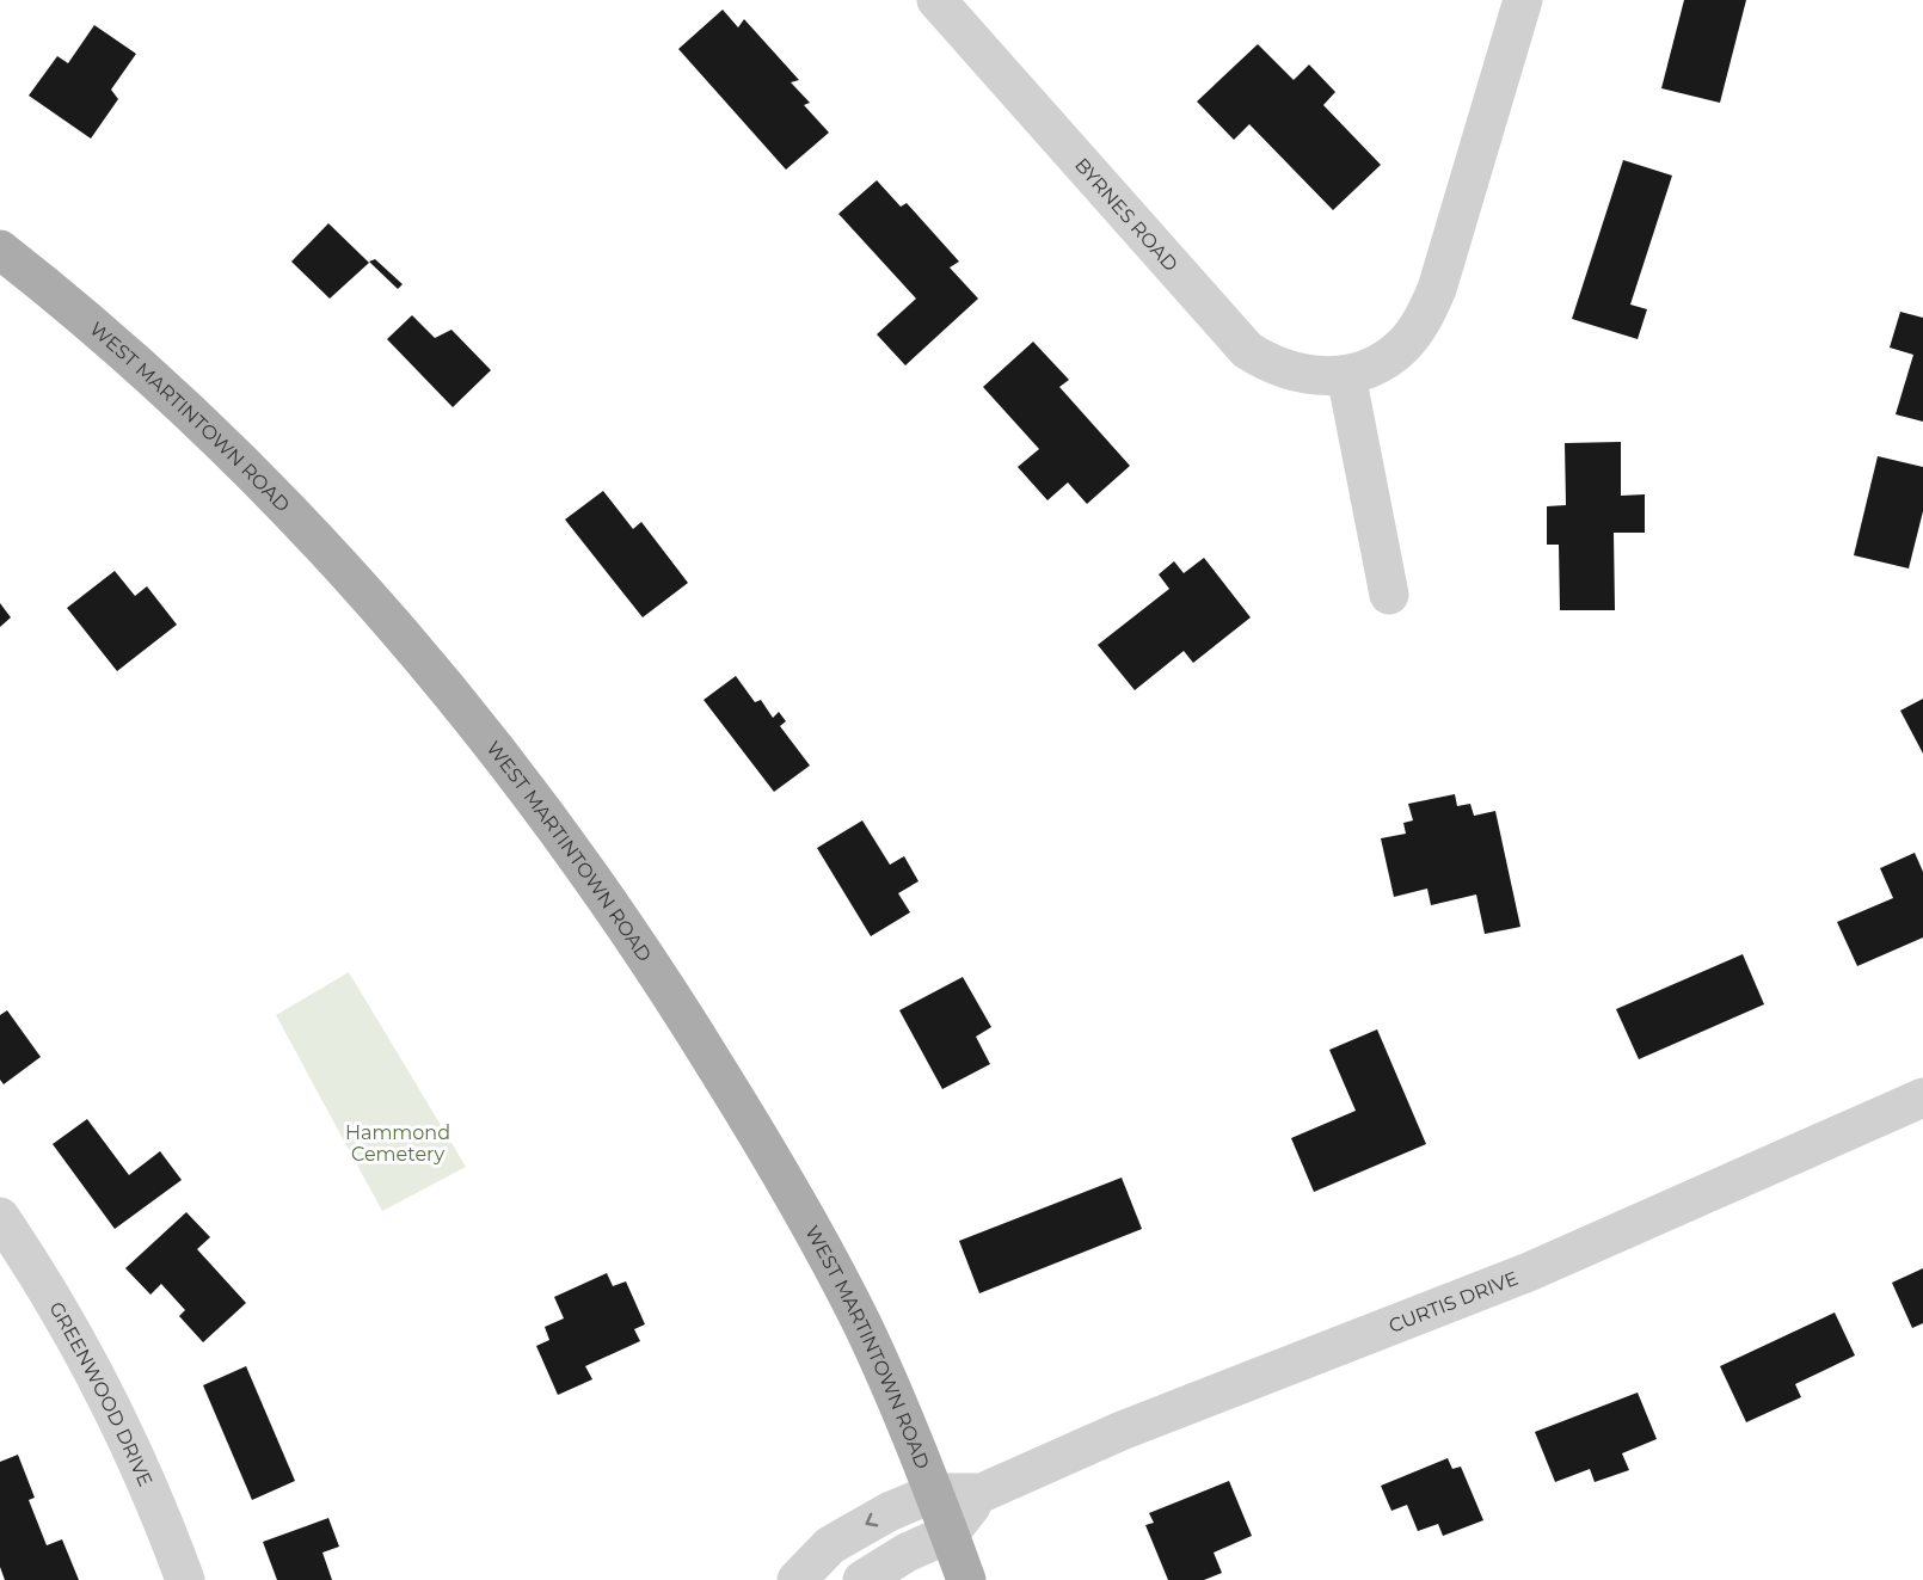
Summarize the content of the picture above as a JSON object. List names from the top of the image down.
{
  "streets": {
    "main road": ["WEST MARTINTOWN ROAD"],
    "street": ["BYRNES ROAD", "CURTIS DRIVE", "GREENWOOD DRIVE"]
  },
  "crossings": [
    ["WEST MARTINTOWN ROAD", "CURTIS DRIVE"]
  ],
  "parks": ["Hammond Cemetery"]
}
